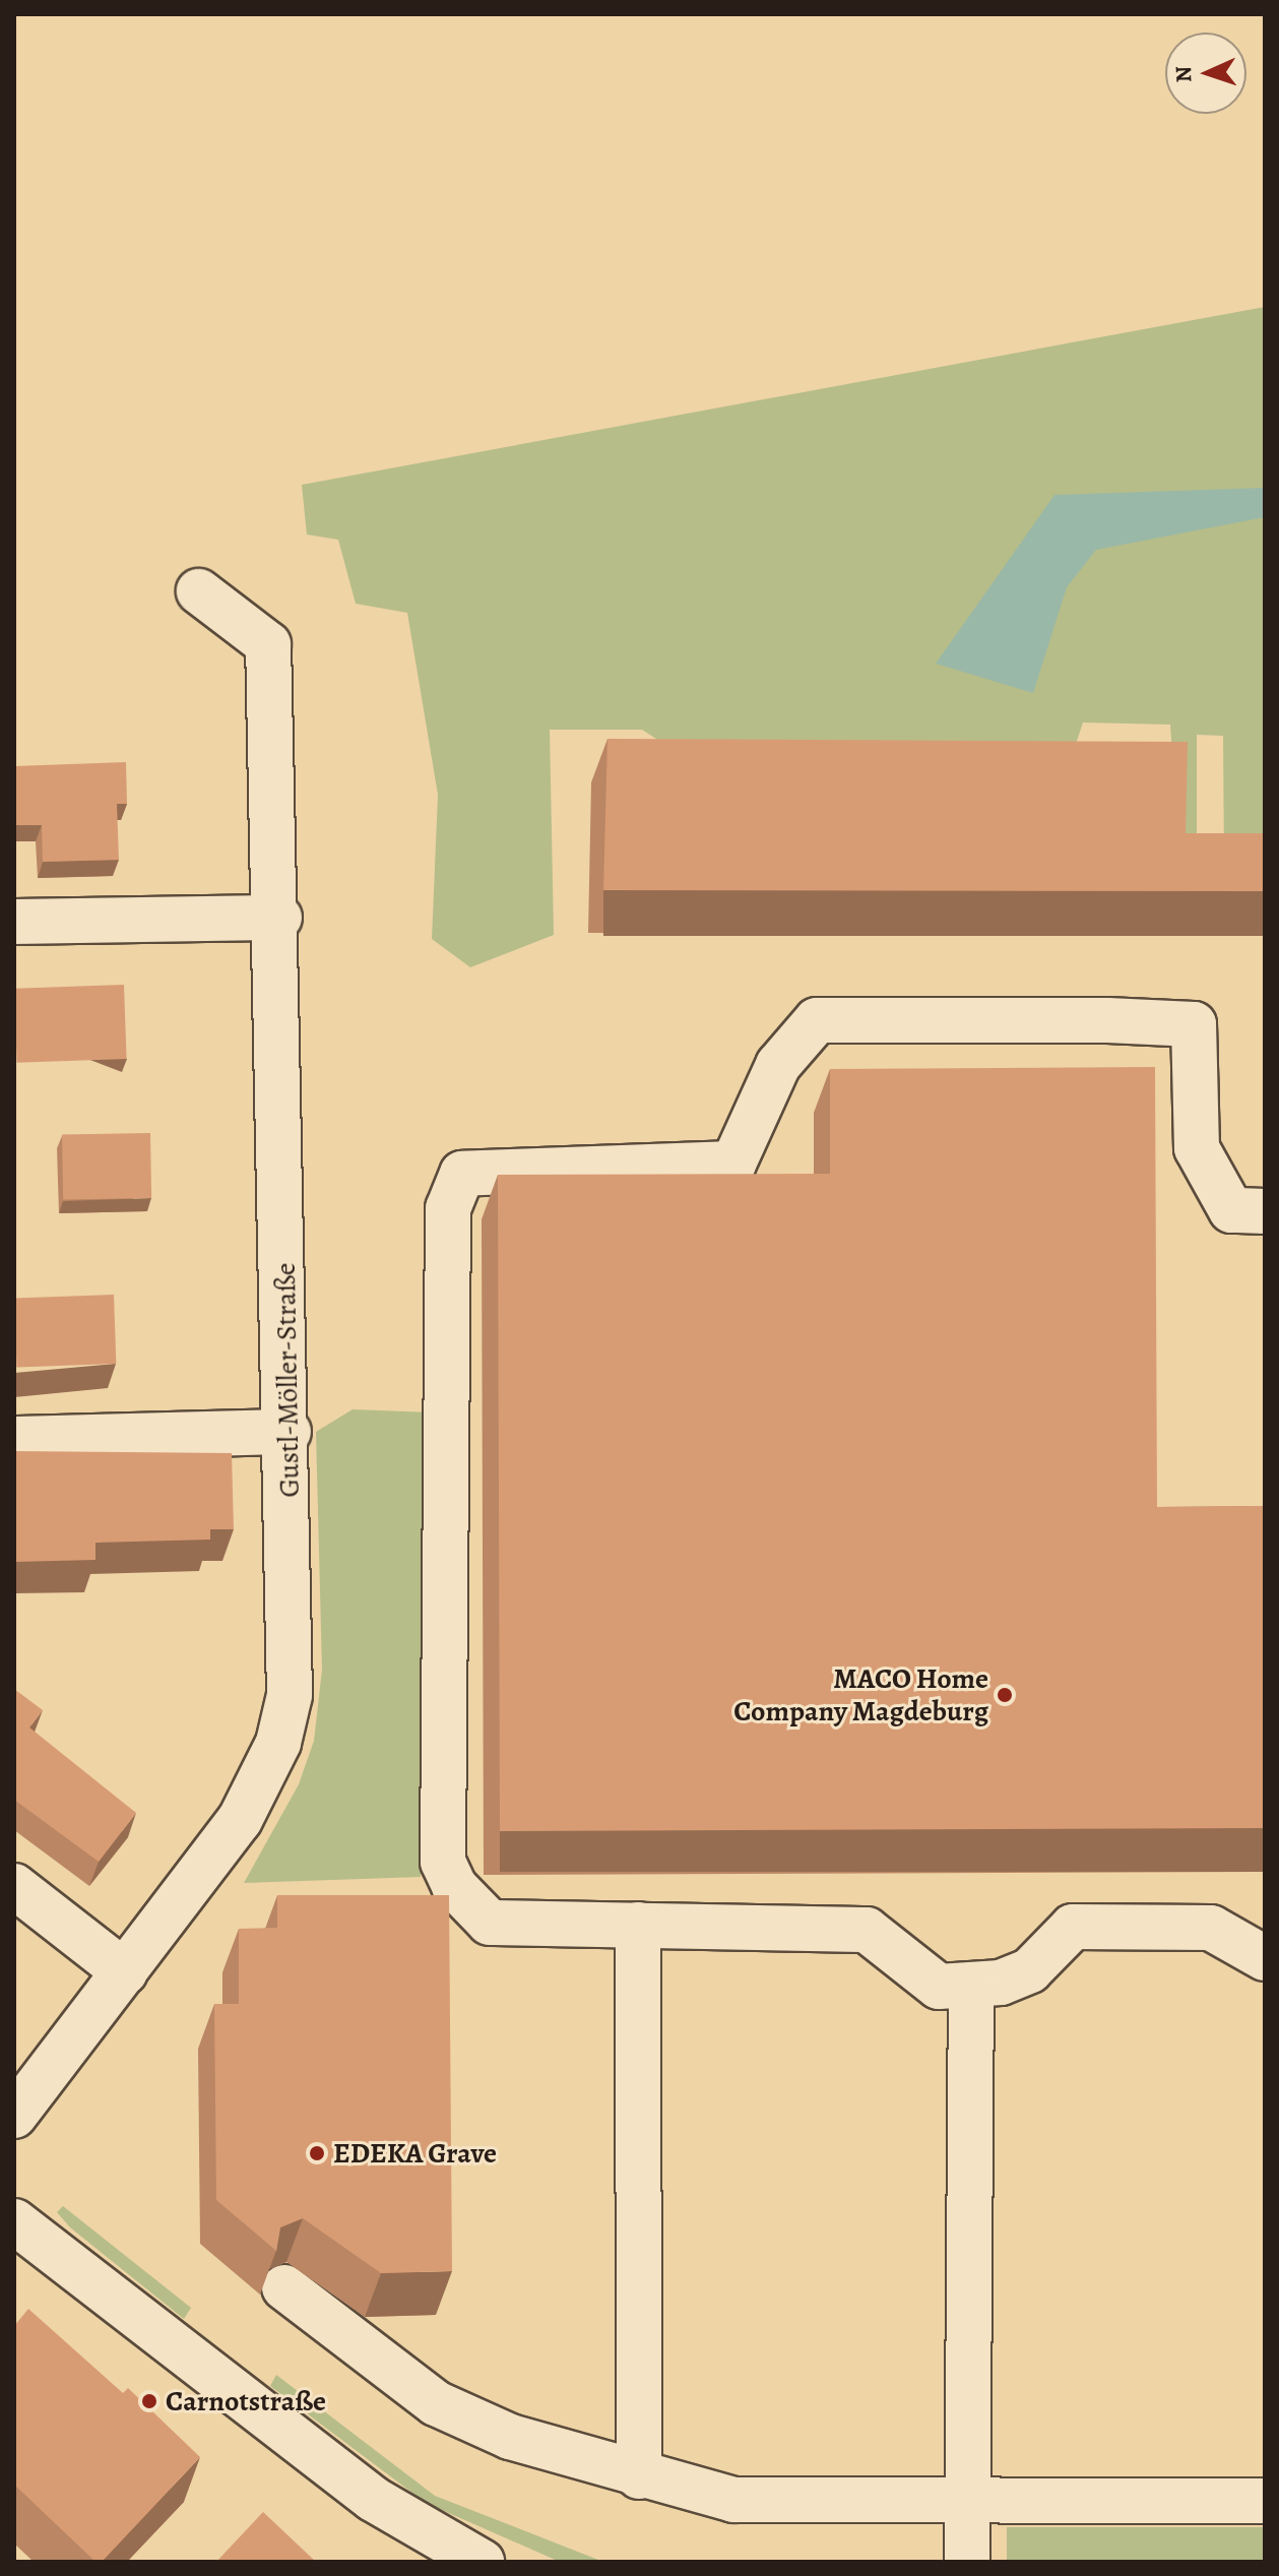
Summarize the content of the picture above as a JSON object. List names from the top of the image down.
{
  "streets": {
    "street": ["Gustl-Möller-Straße"]
  },
  "places": ["MACO Home Company Magdeburg", "EDEKA Grave", "Carnotstraße"],
  "north": "left"
}
